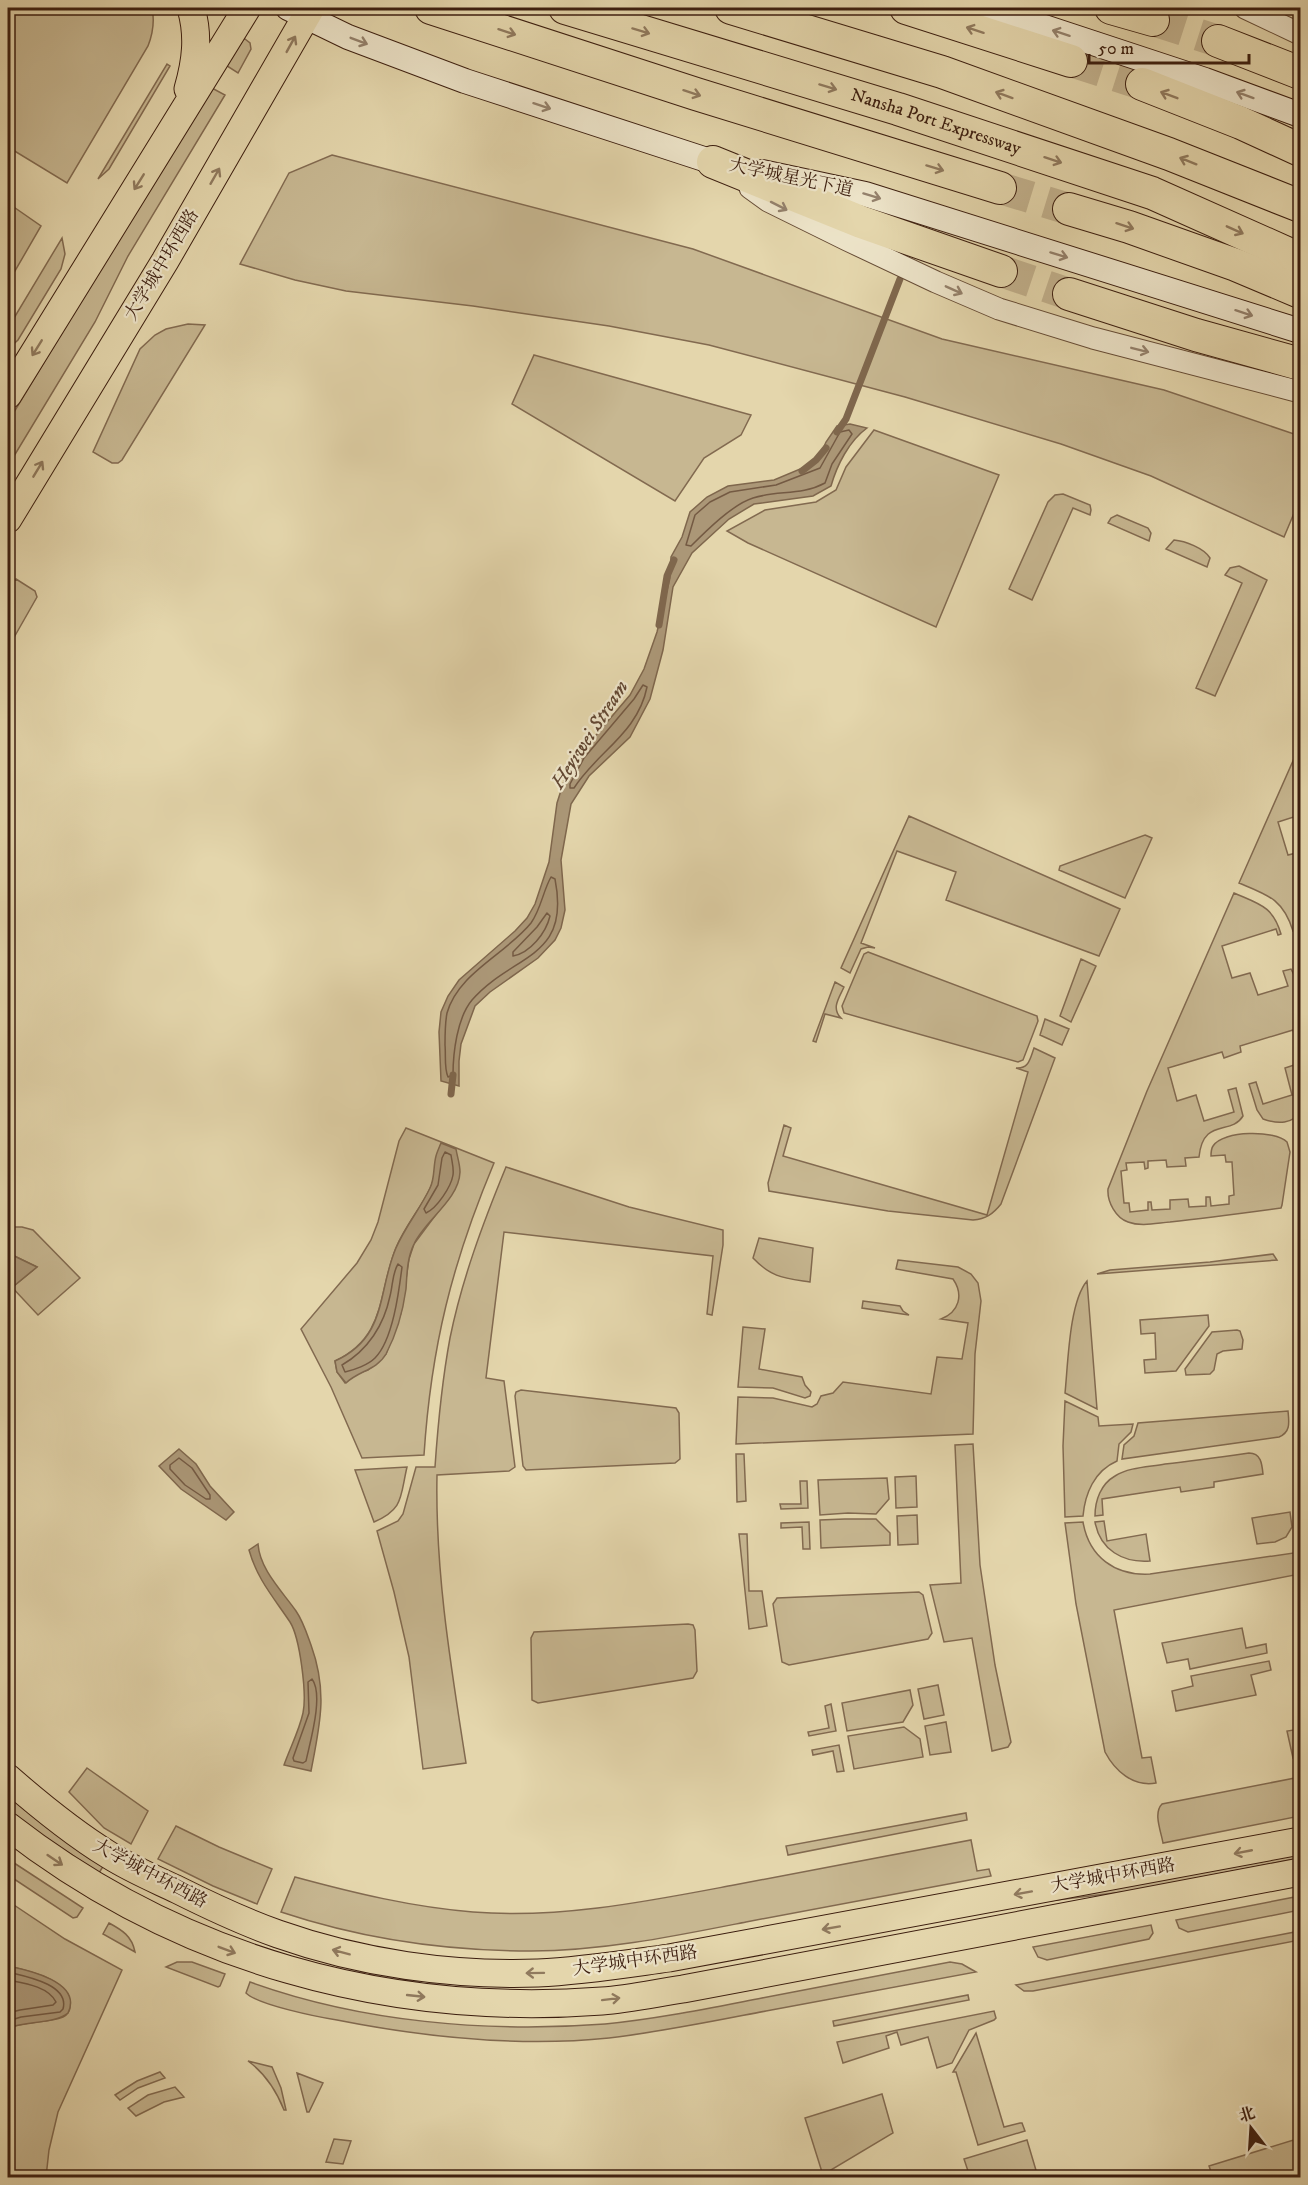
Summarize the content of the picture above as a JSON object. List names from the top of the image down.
{
  "streets": {
    "highway": ["Nansha Port Expressway"],
    "main road": ["大学城星光下道", "大学城中环西路"]
  },
  "crossings": [
    ["大学城星光下道", "大学城中环西路"]
  ],
  "water": ["Heyiwei Stream"],
  "scale_bar": "50 m",
  "north": "top"
}
